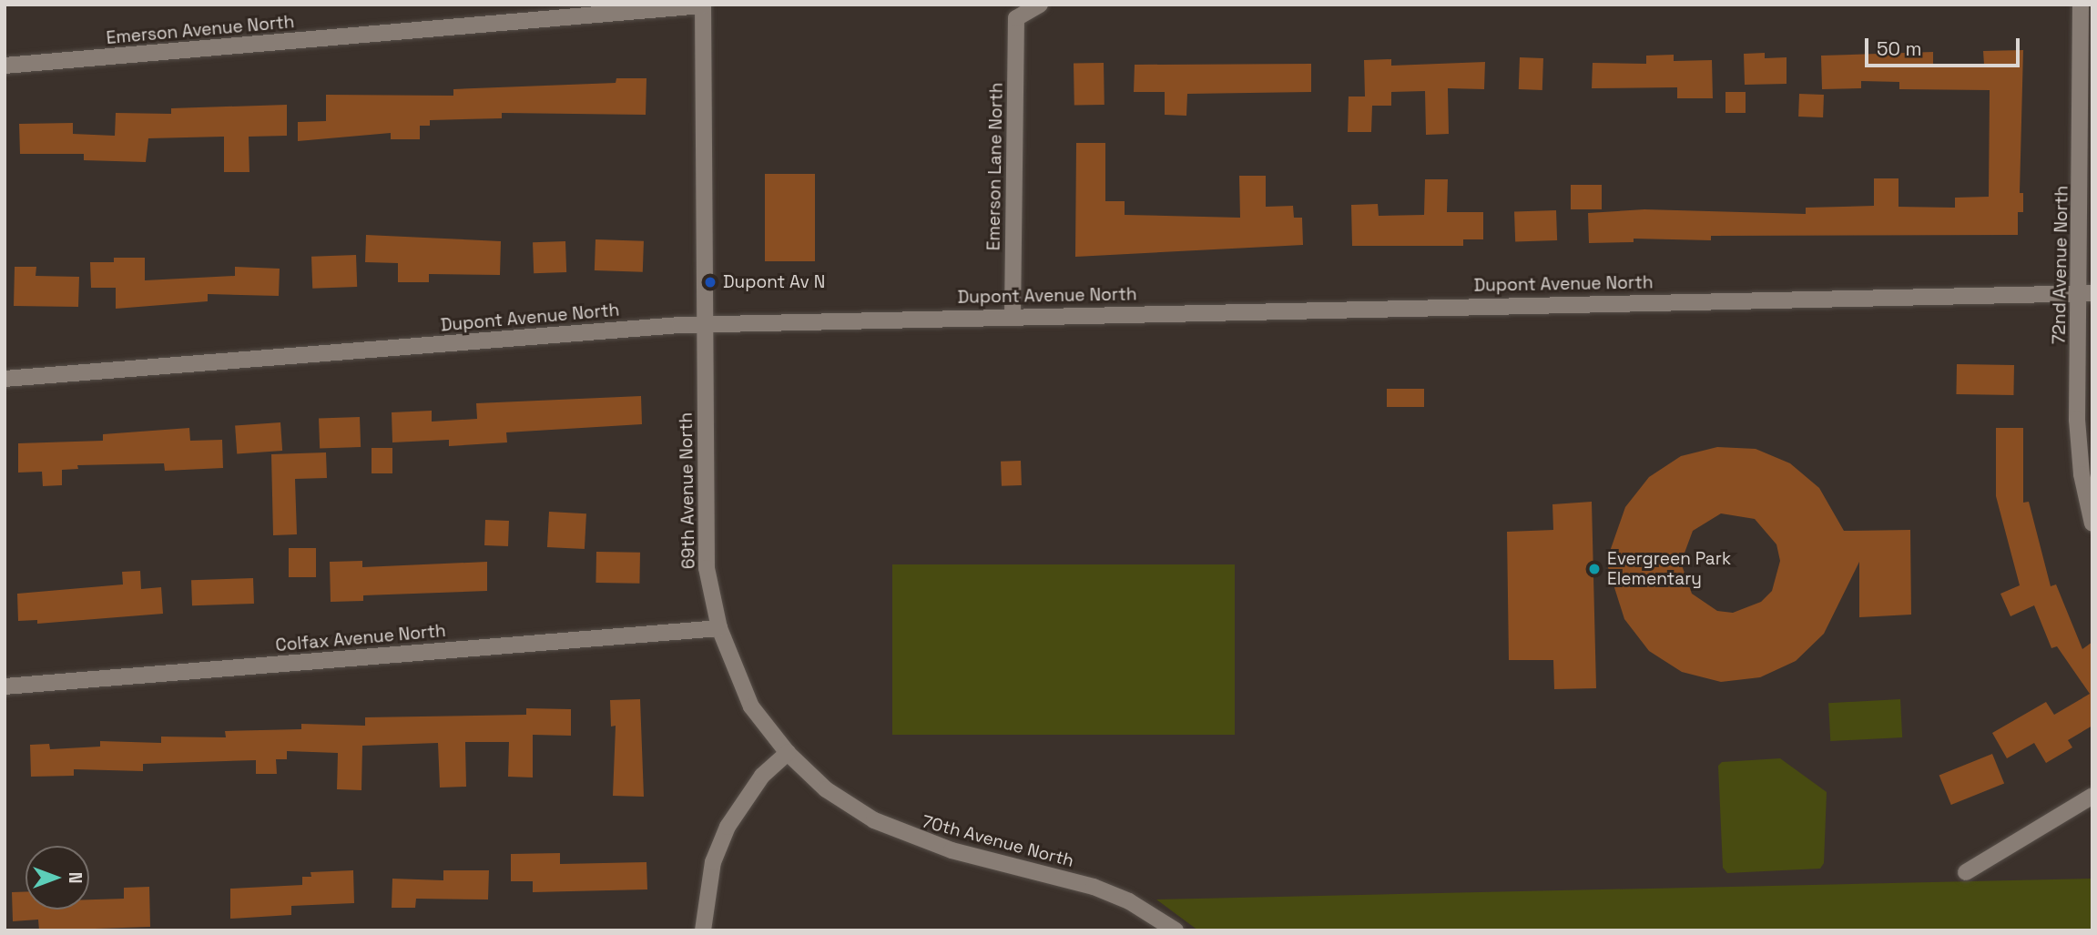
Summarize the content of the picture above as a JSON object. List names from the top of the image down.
{
  "streets": {
    "street": [
      "Emerson Avenue North",
      "Emerson Lane North",
      "72nd Avenue North",
      "Dupont Avenue North",
      "69th Avenue North",
      "Colfax Avenue North",
      "70th Avenue North"
    ]
  },
  "crossings": [
    ["Emerson Avenue North", "69th Avenue North"],
    ["Emerson Lane North", "Dupont Avenue North"],
    ["72nd Avenue North", "Dupont Avenue North"],
    ["Dupont Avenue North", "69th Avenue North"],
    ["69th Avenue North", "Colfax Avenue North"],
    ["69th Avenue North", "70th Avenue North"]
  ],
  "places": ["Dupont Av N", "Evergreen Park Elementary"],
  "scale_bar": "50 m",
  "north": "right"
}
